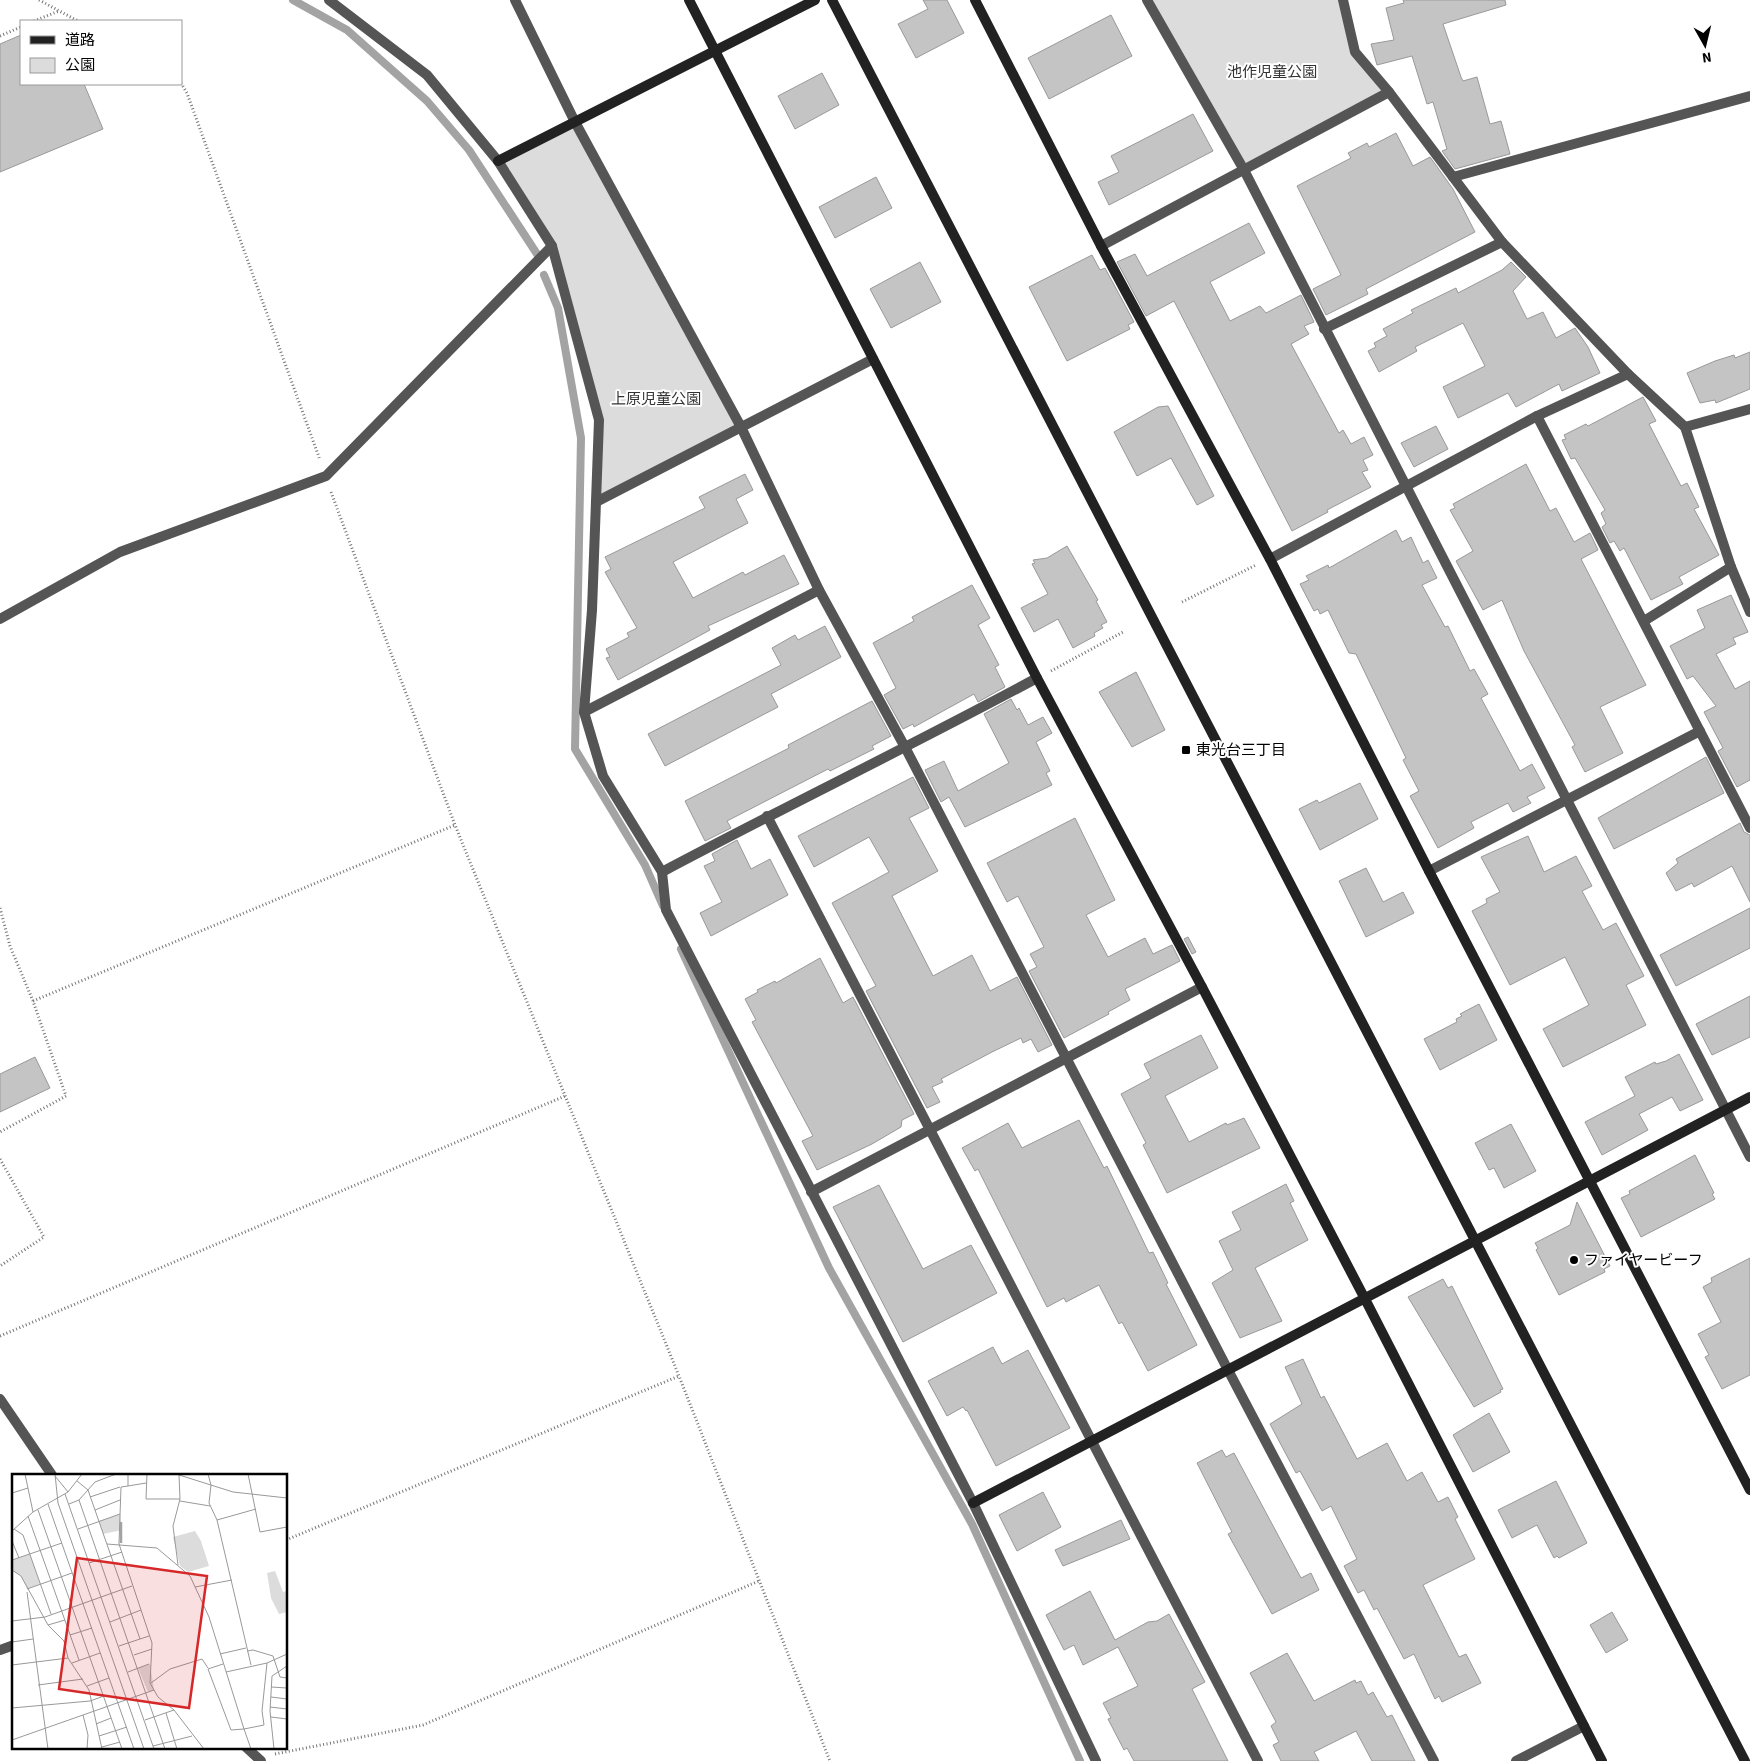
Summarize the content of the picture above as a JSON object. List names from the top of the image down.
{
  "parks": ["池作児童公園", "上原児童公園"],
  "places": {
    "transit": ["東光台三丁目"],
    "other": ["ファイヤービーフ"]
  },
  "legend": ["道路", "公園"],
  "north": "bottom"
}
